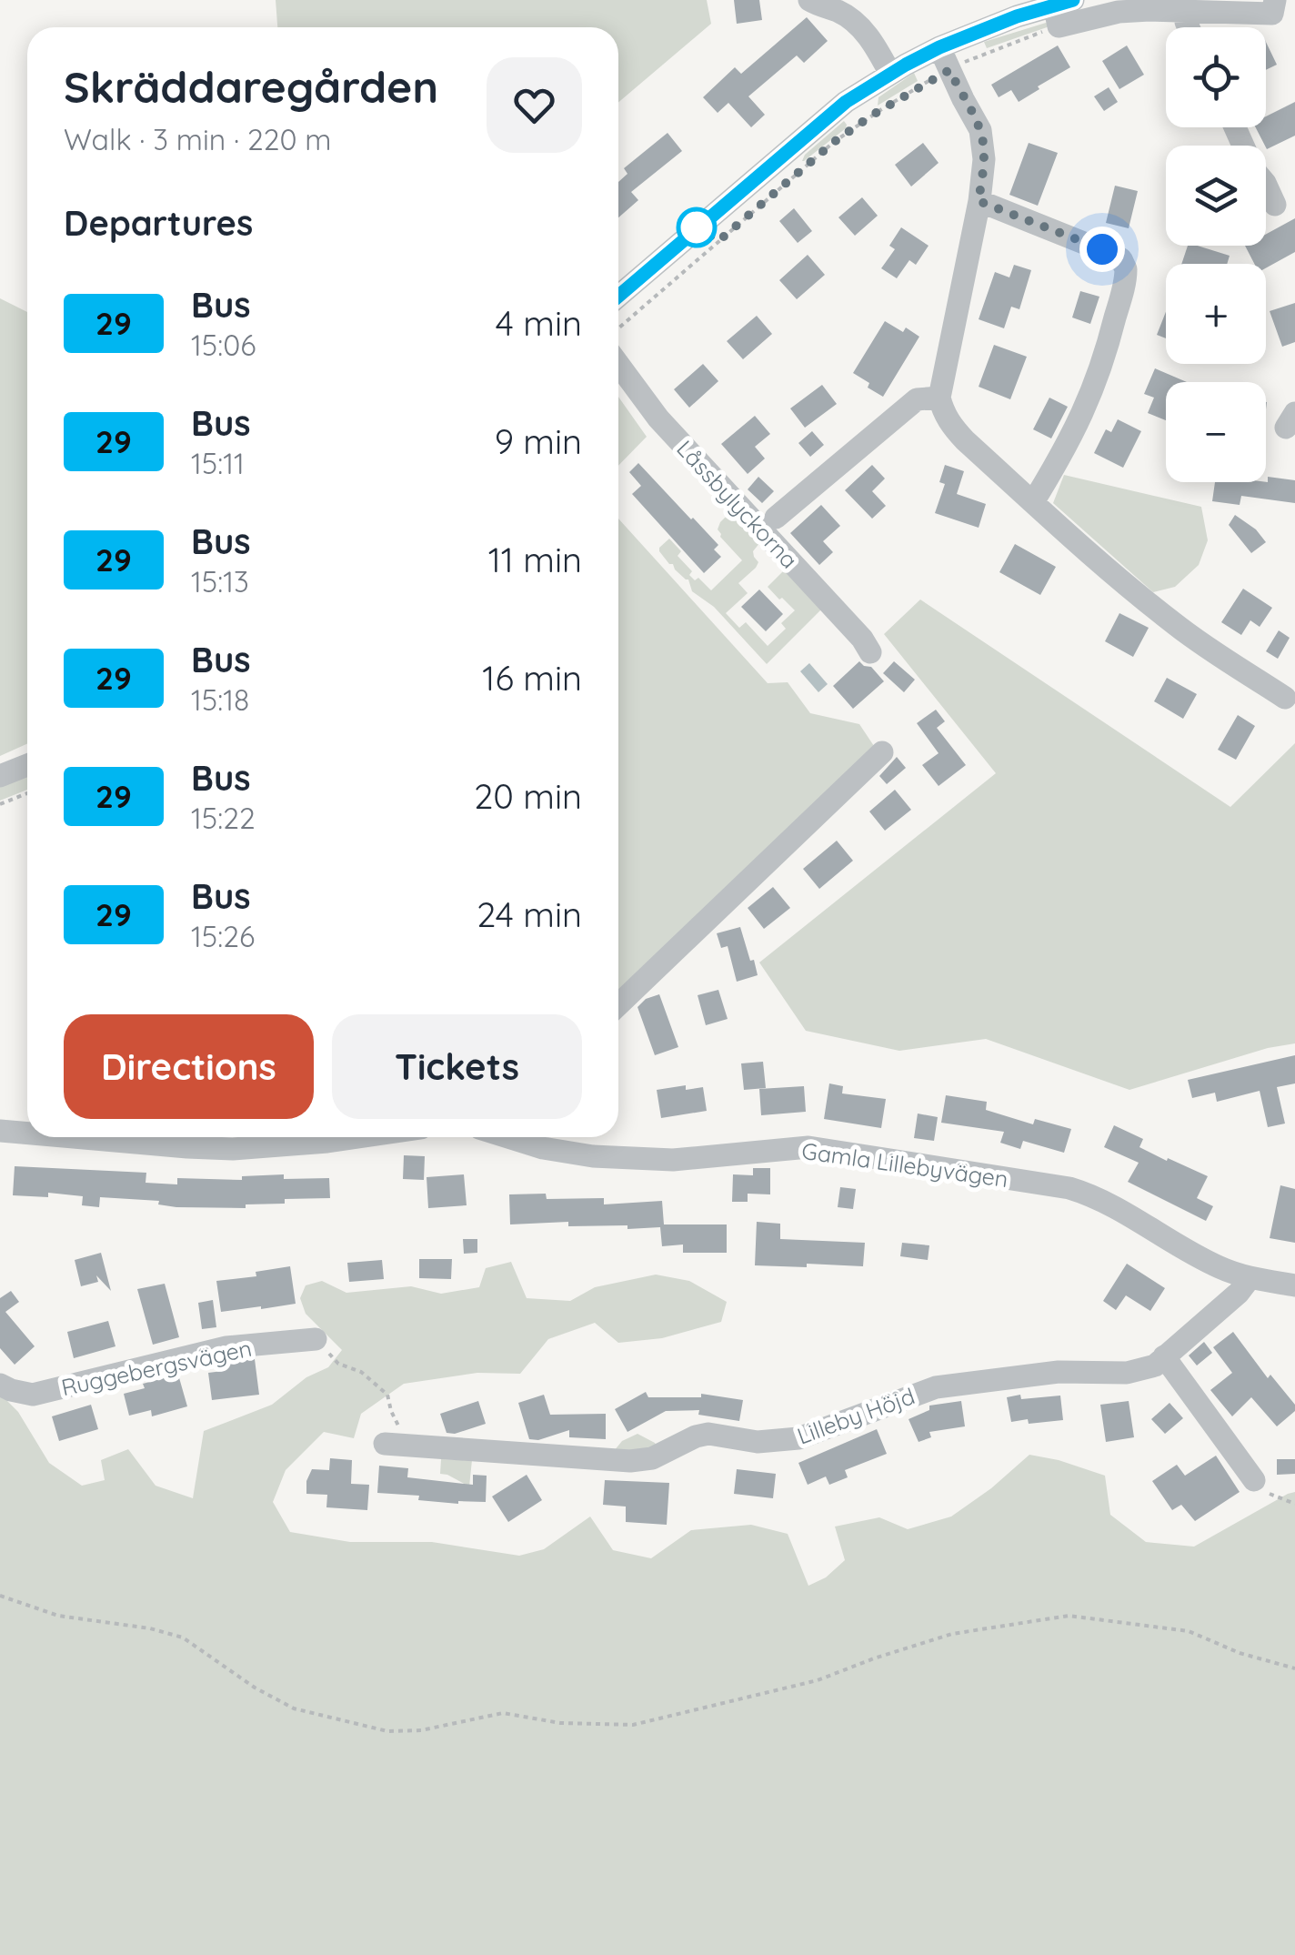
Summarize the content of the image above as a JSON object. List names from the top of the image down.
{
  "streets": {
    "street": [
      "Låssbylyckorna",
      "Gamla Lillebyvägen",
      "Ruggebergsvägen",
      "Lilleby Höjd"
    ]
  },
  "crossings": [
    ["Gamla Lillebyvägen", "Lilleby Höjd"]
  ],
  "lines": ["bus line 29"],
  "page": {
    "map_buttons": ["+", "−"],
    "heading": [
      ["Skräddaregården", "Walk · 3 min · 220 m"],
      "Departures"
    ],
    "list": [
      {
        "mark": "29",
        "name": "Bus",
        "note": "15:06",
        "value": "4 min"
      },
      {
        "mark": "29",
        "name": "Bus",
        "note": "15:11",
        "value": "9 min"
      },
      {
        "mark": "29",
        "name": "Bus",
        "note": "15:13",
        "value": "11 min"
      },
      {
        "mark": "29",
        "name": "Bus",
        "note": "15:18",
        "value": "16 min"
      },
      {
        "mark": "29",
        "name": "Bus",
        "note": "15:22",
        "value": "20 min"
      },
      {
        "mark": "29",
        "name": "Bus",
        "note": "15:26",
        "value": "24 min"
      }
    ],
    "buttons": ["Directions", "Tickets"]
  }
}
